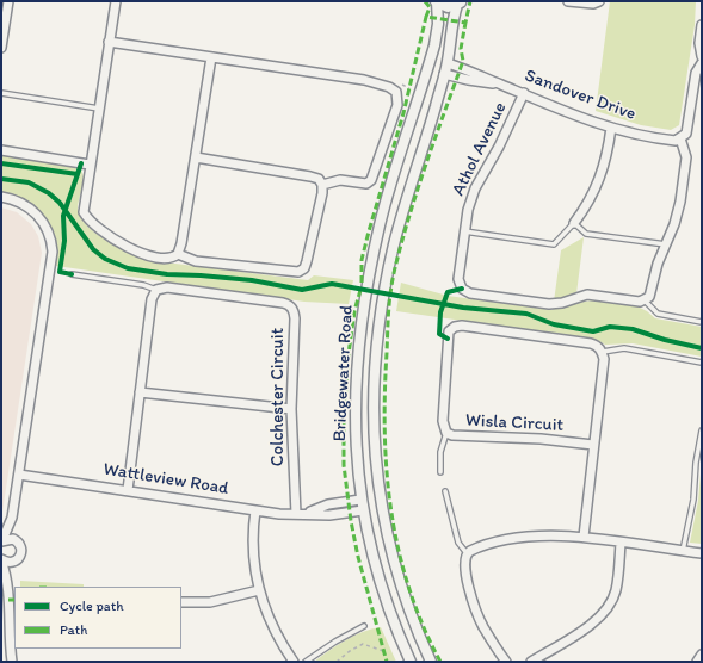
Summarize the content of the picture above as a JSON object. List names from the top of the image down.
{
  "streets": {
    "street": [
      "Sandover Drive",
      "Athol Avenue",
      "Bridgewater Road",
      "Colchester Circuit",
      "Wisla Circuit",
      "Wattleview Road"
    ]
  },
  "crossings": [
    ["Sandover Drive", "Athol Avenue"],
    ["Sandover Drive", "Bridgewater Road"],
    ["Bridgewater Road", "Wattleview Road"],
    ["Colchester Circuit", "Wattleview Road"]
  ],
  "legend": ["Cycle path", "Path"]
}
